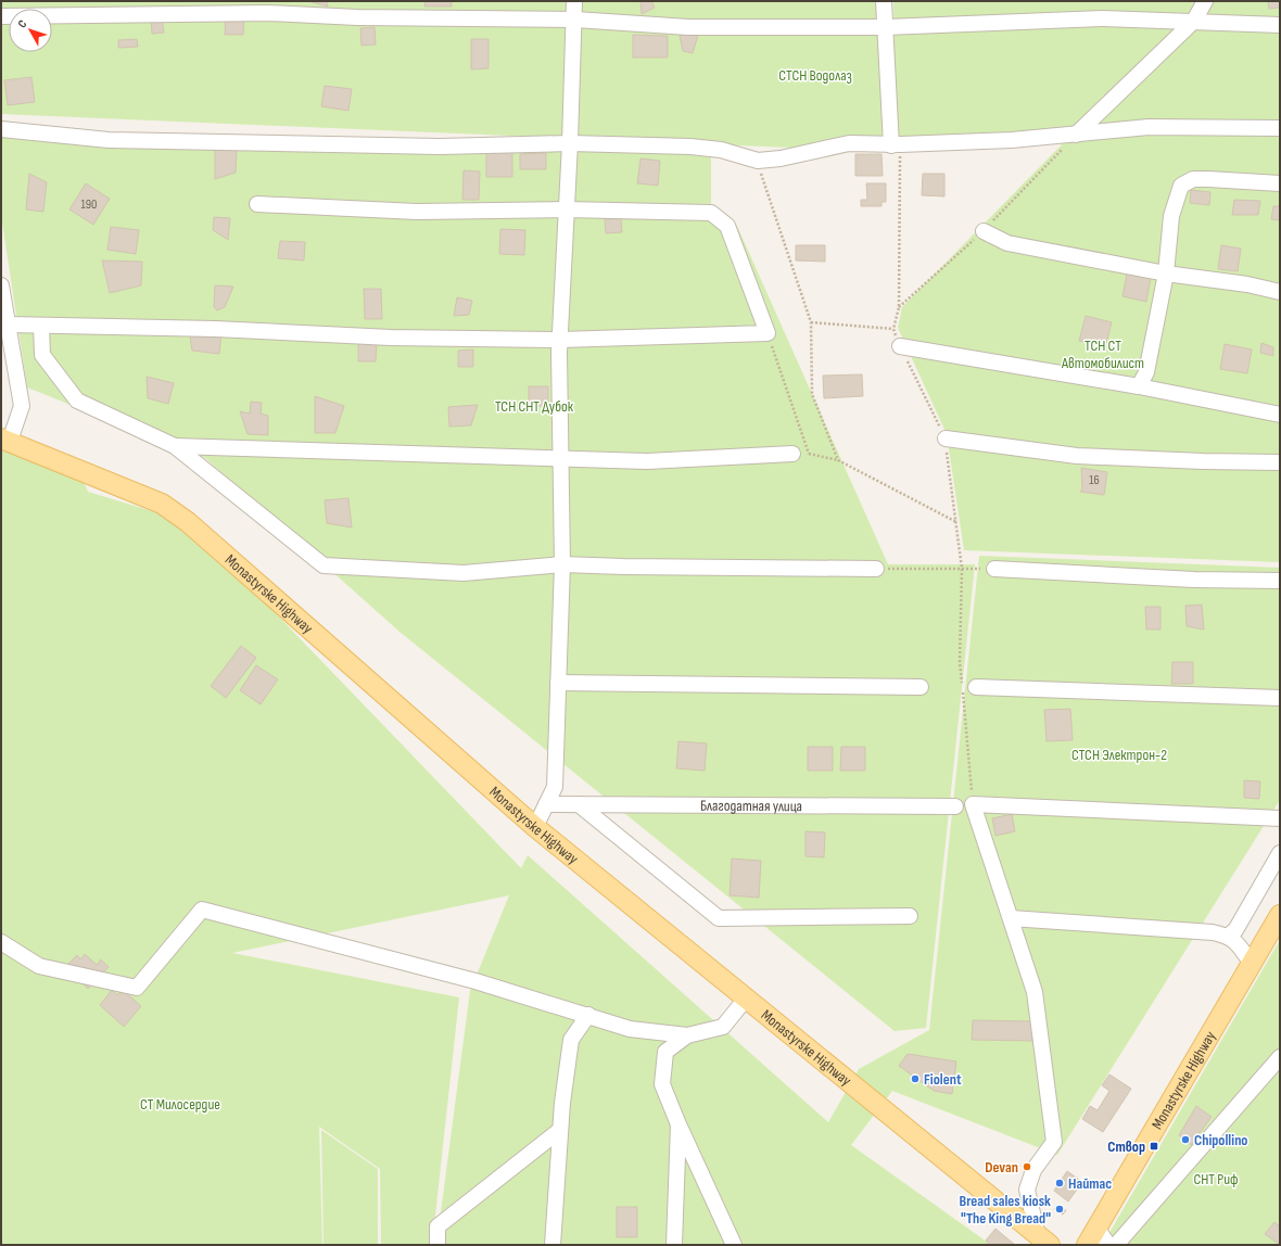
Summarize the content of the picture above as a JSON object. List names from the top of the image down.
{
  "streets": {
    "main road": ["Monastyrske Highway"],
    "street": ["Благодатная улица"]
  },
  "parks": [
    "СТСН Водолаз",
    "ТСН СТ Автомобилист",
    "ТСН СНТ Дубок",
    "СТСН Электрон-2",
    "СТ Милосердие",
    "СНТ Риф"
  ],
  "places": {
    "other": [
      "Fiolent",
      "Chipollino",
      "Devan",
      "Найтас",
      "Bread sales kiosk \"The King Bread\""
    ],
    "transit": ["Створ"]
  },
  "house_numbers": ["190", "16"],
  "north": "top left"
}
